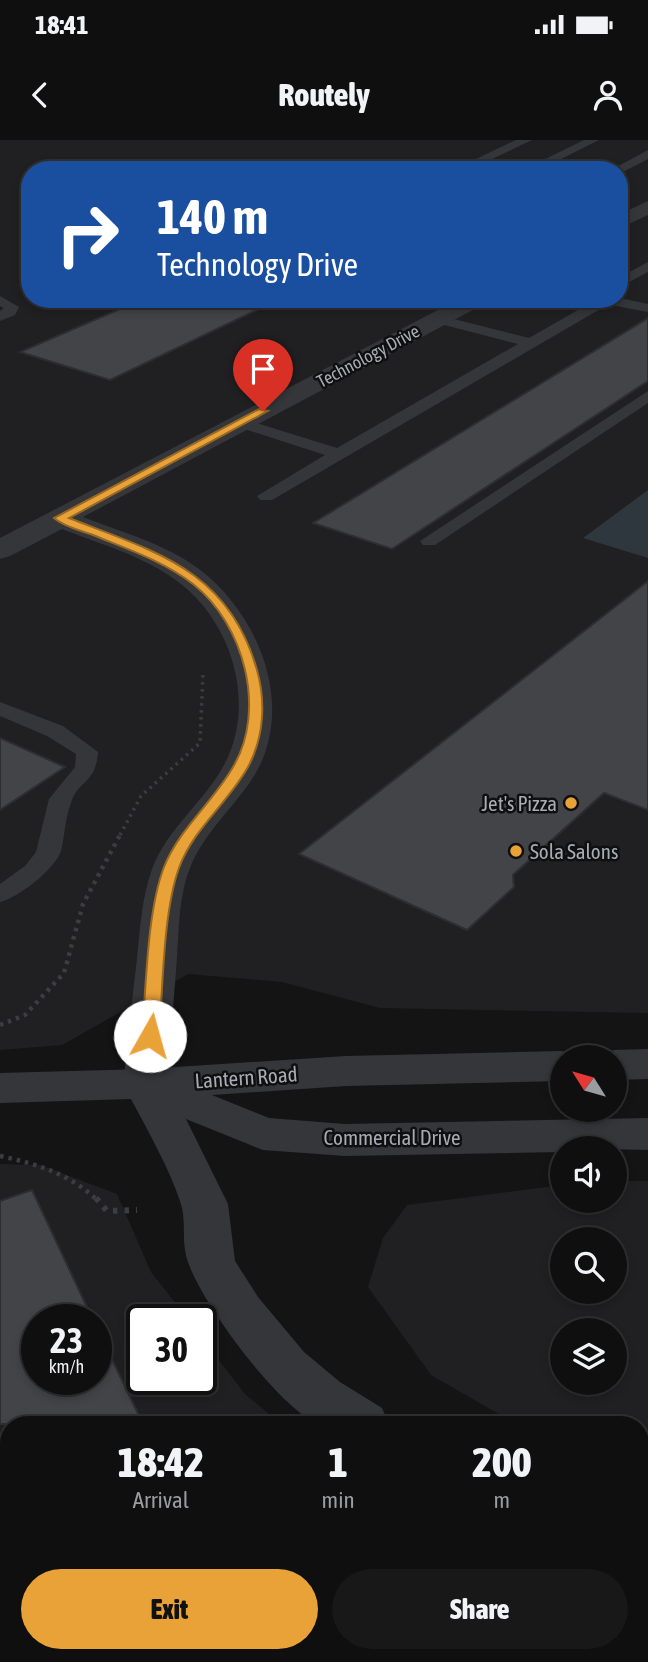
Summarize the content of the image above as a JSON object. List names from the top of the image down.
{
  "streets": {
    "street": ["Technology Drive", "Lantern Road", "Commercial Drive"]
  },
  "crossings": [
    ["Lantern Road", "Commercial Drive"]
  ],
  "places": ["Jet's Pizza", "Sola Salons"],
  "north": "top left",
  "page": {
    "status": "18:41",
    "header": "Routely",
    "turn": ["140 m", "Technology Drive"],
    "speed": "23 km/h",
    "limit": "30",
    "eta": [
      "18:42",
      "Arrival",
      "1",
      "min",
      "200",
      "m"
    ],
    "buttons": ["Exit", "Share"]
  }
}
